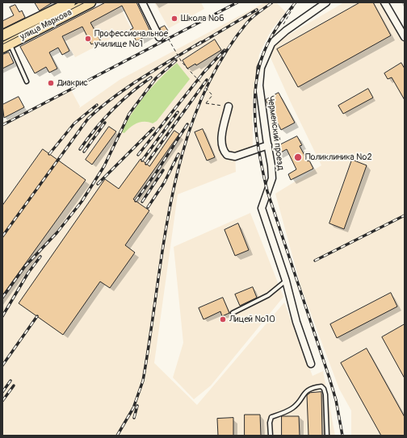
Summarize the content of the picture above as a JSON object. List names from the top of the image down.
{
  "streets": {
    "main road": ["улица Маркова"],
    "street": ["Черменский проезд"]
  },
  "places": [
    "Школа №6",
    "Профессиональное училище №1",
    "Диакрис",
    "Поликлиника №2",
    "Лицей №10"
  ]
}
